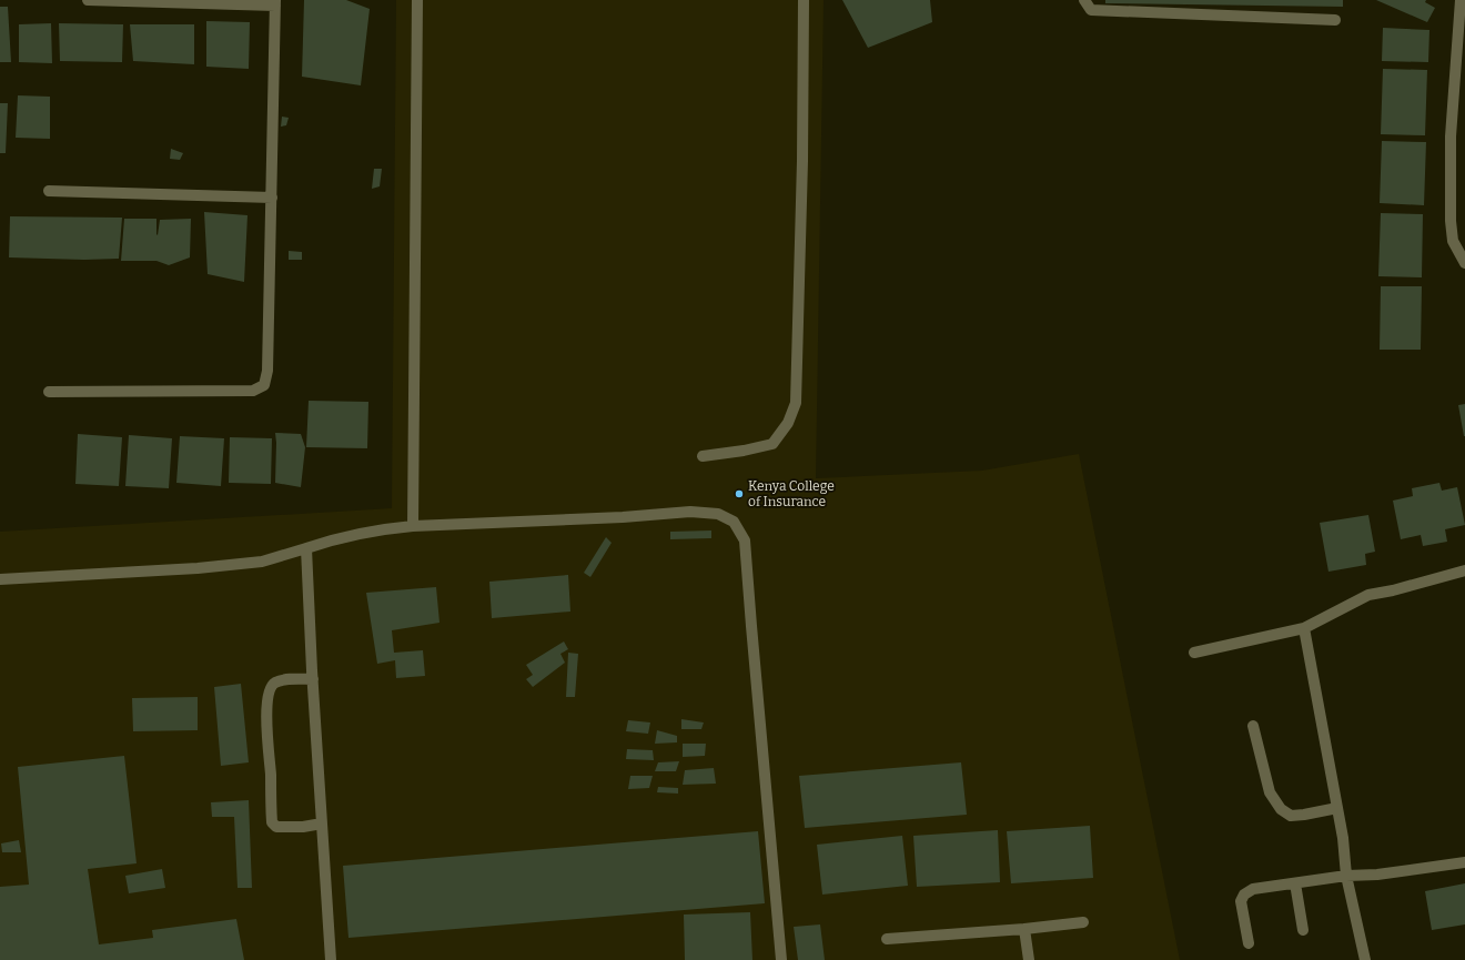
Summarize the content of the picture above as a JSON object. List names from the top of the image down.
{
  "places": ["Kenya College of Insurance"]
}
